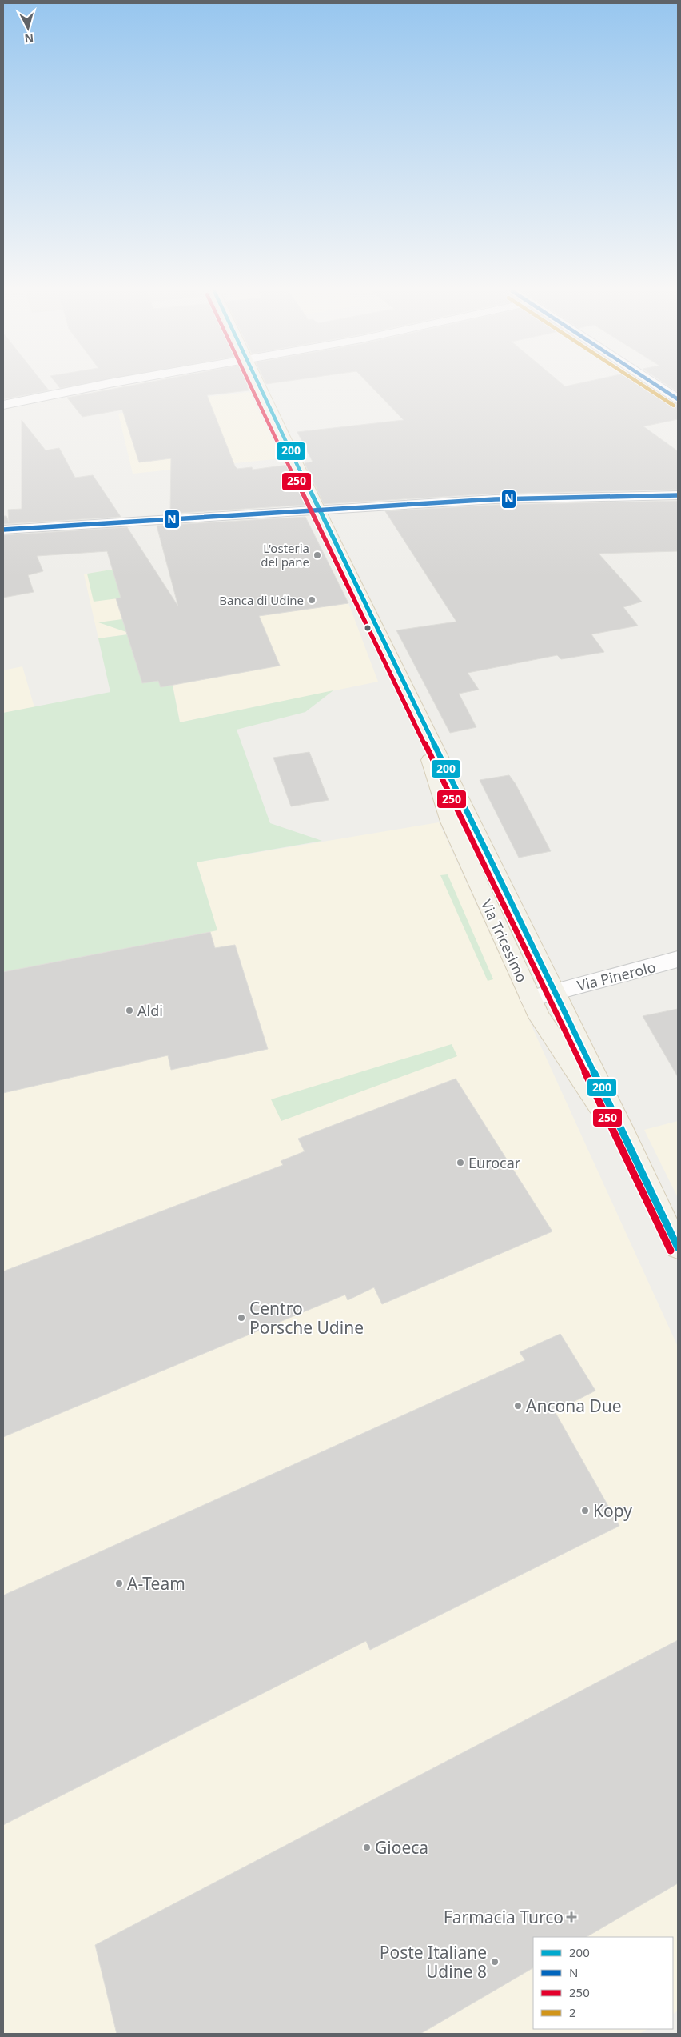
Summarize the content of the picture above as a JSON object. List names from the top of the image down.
{
  "streets": {
    "main road": ["Via Tricesimo"],
    "street": ["Via Pinerolo"]
  },
  "crossings": [
    ["Via Tricesimo", "Via Pinerolo"]
  ],
  "places": {
    "other": [
      "L'osteria del pane",
      "Banca di Udine",
      "Aldi",
      "Eurocar",
      "Centro Porsche Udine",
      "Ancona Due",
      "Kopy",
      "A-Team",
      "Gioeca",
      "Poste Italiane Udine 8"
    ],
    "health": ["Farmacia Turco"]
  },
  "lines": [
    "transit line 200",
    "transit line N",
    "transit line 250",
    "transit line 2"
  ],
  "legend": [
    "200",
    "N",
    "250",
    "2"
  ],
  "north": "bottom"
}
